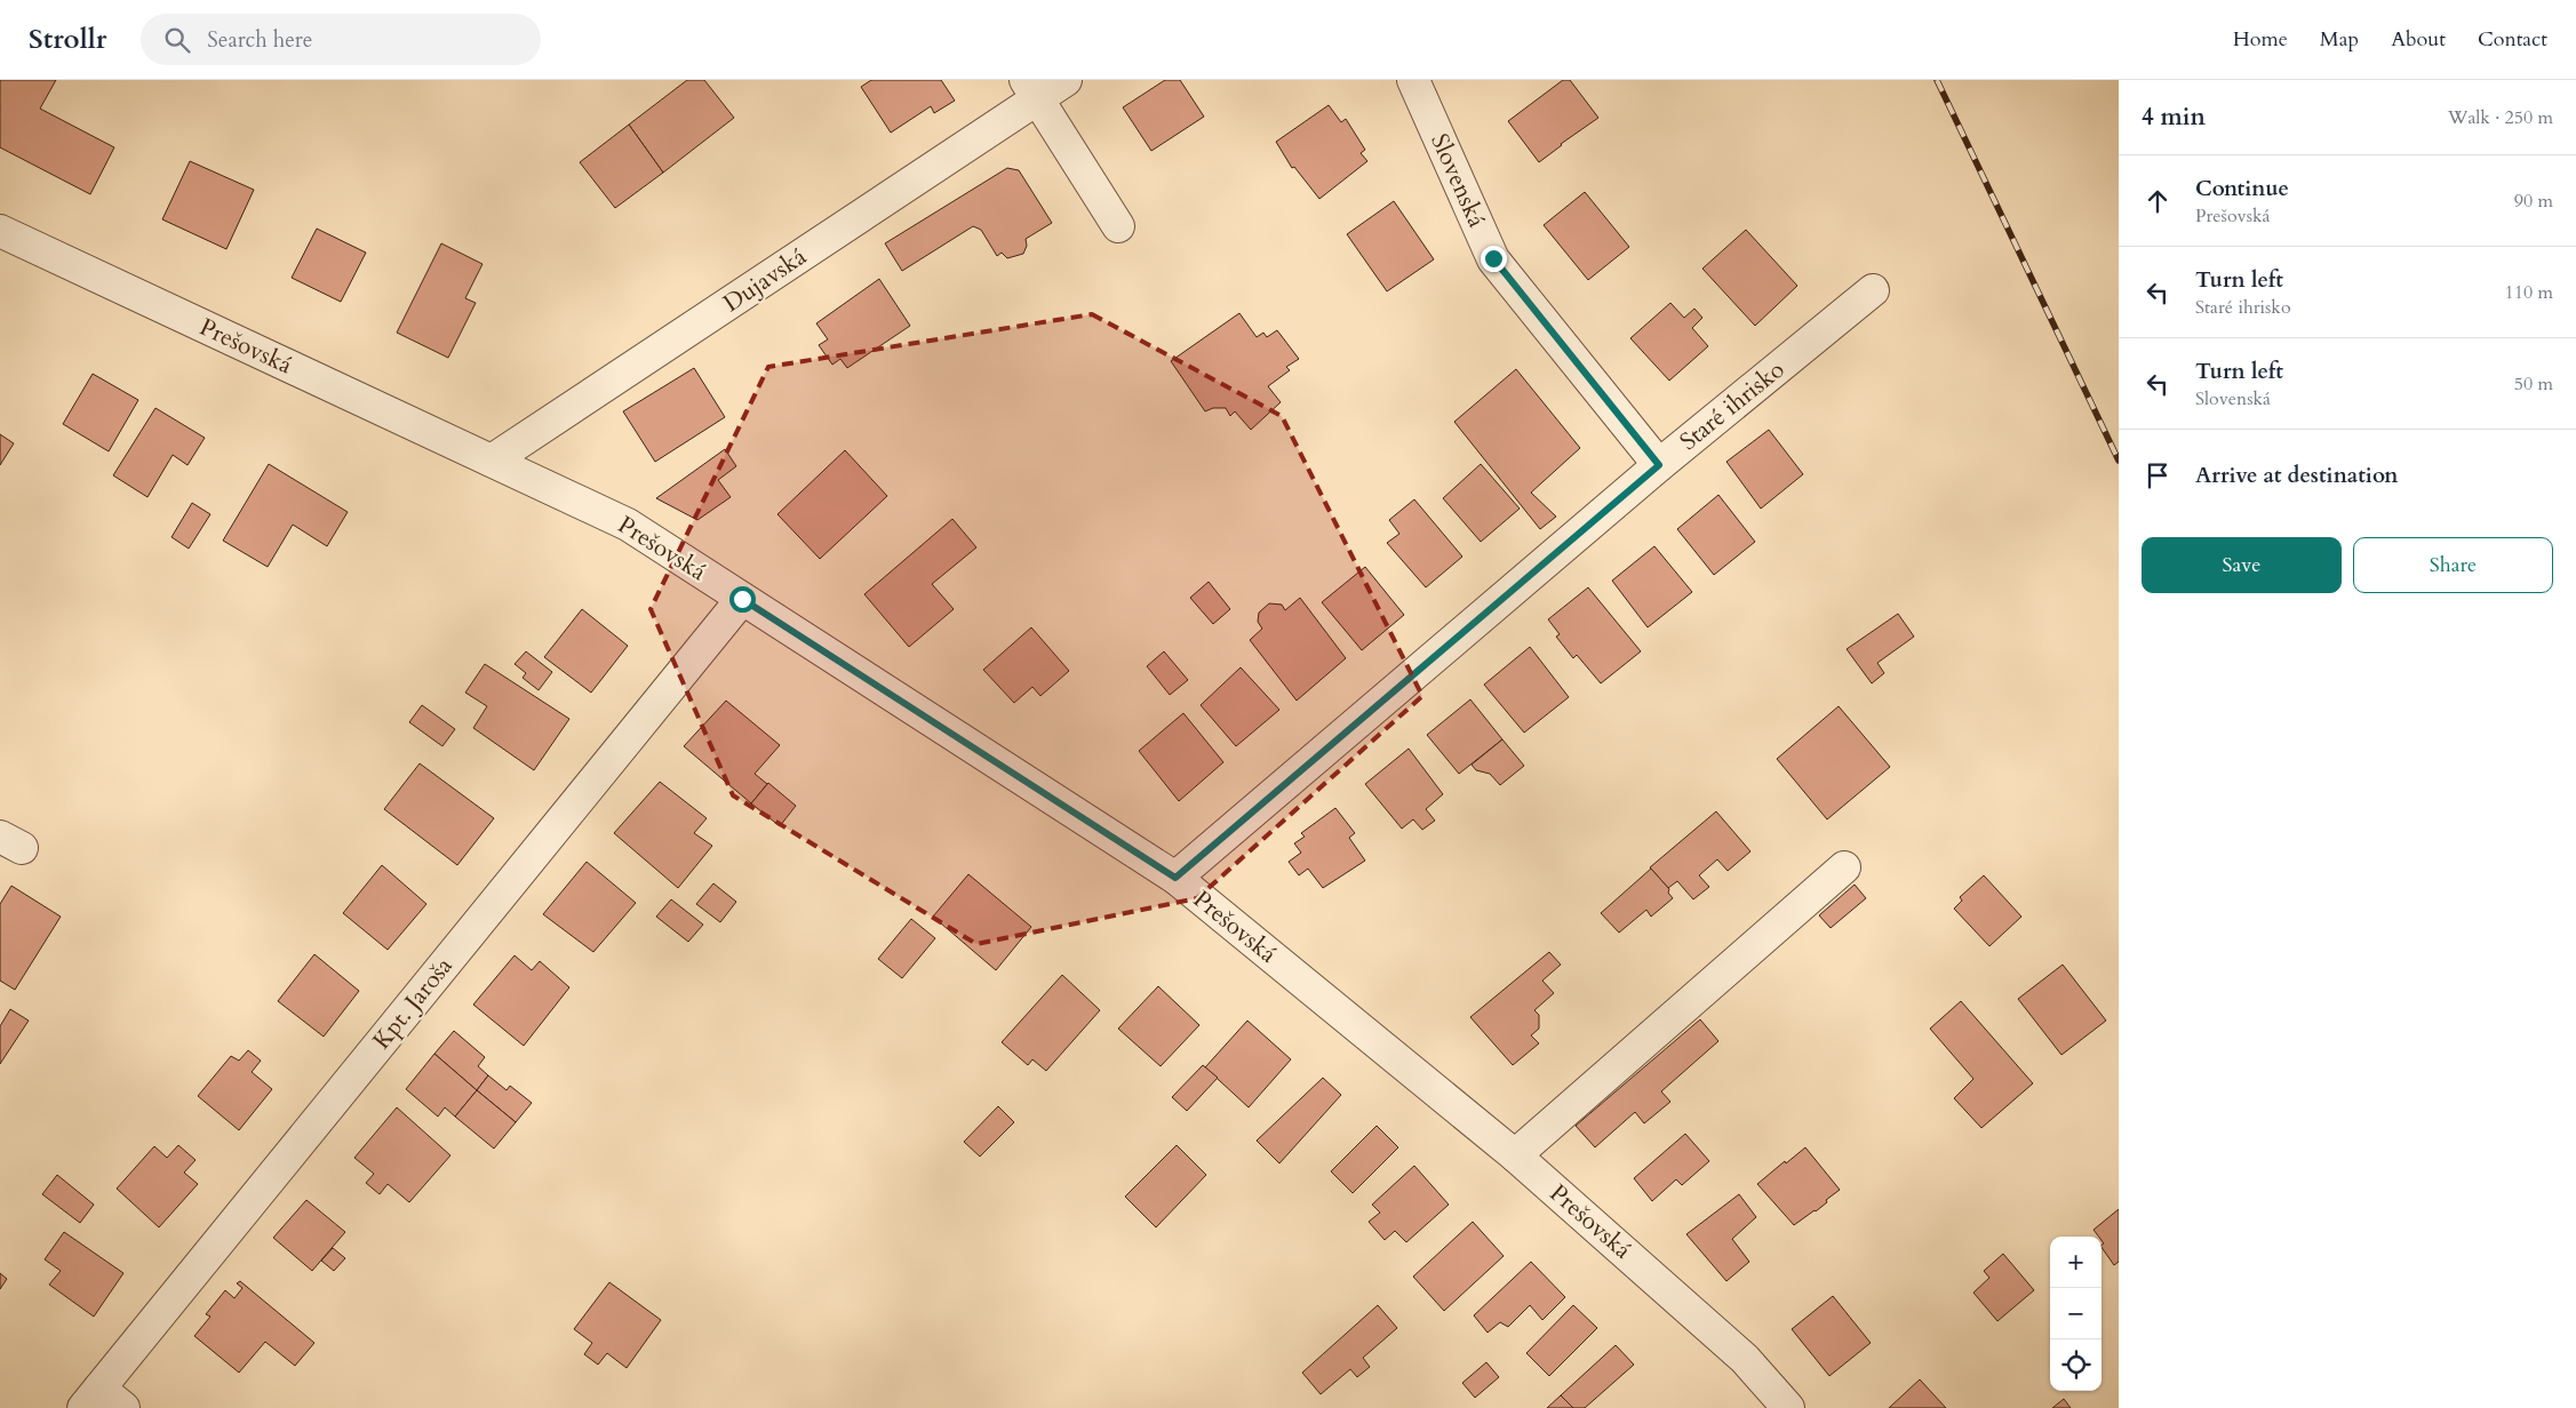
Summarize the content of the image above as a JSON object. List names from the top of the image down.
{
  "streets": {
    "street": [
      "Slovenská",
      "Dujavská",
      "Prešovská",
      "Staré ihrisko",
      "Kpt. Jaroša"
    ]
  },
  "crossings": [
    ["Slovenská", "Staré ihrisko"],
    ["Dujavská", "Prešovská"],
    ["Prešovská", "Staré ihrisko"],
    ["Prešovská", "Kpt. Jaroša"]
  ],
  "page": {
    "header": "Strollr",
    "search": "Search here",
    "nav": [
      "Home",
      "Map",
      "About",
      "Contact"
    ],
    "heading": ["4 min", "Walk · 250 m"],
    "list": [
      ["Continue", "Prešovská", "90 m"],
      ["Turn left", "Staré ihrisko", "110 m"],
      ["Turn left", "Slovenská", "50 m"],
      "Arrive at destination"
    ],
    "buttons": ["Save", "Share"],
    "map_buttons": ["+", "−"]
  }
}
